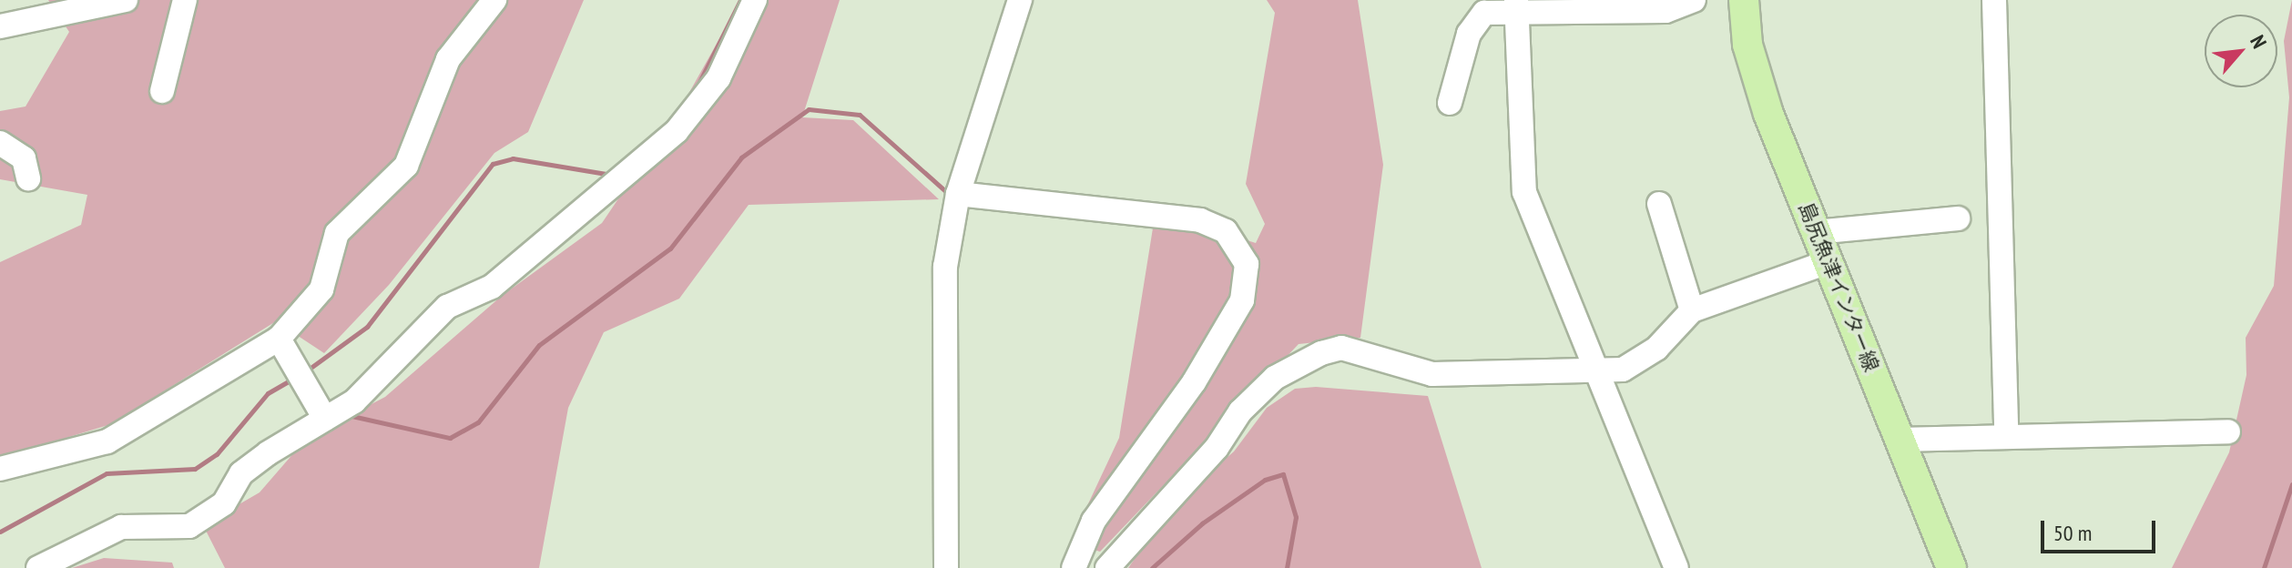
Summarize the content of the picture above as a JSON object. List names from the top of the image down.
{
  "streets": {
    "main road": ["島尻魚津インター線"]
  },
  "scale_bar": "50 m",
  "north": "top right"
}
